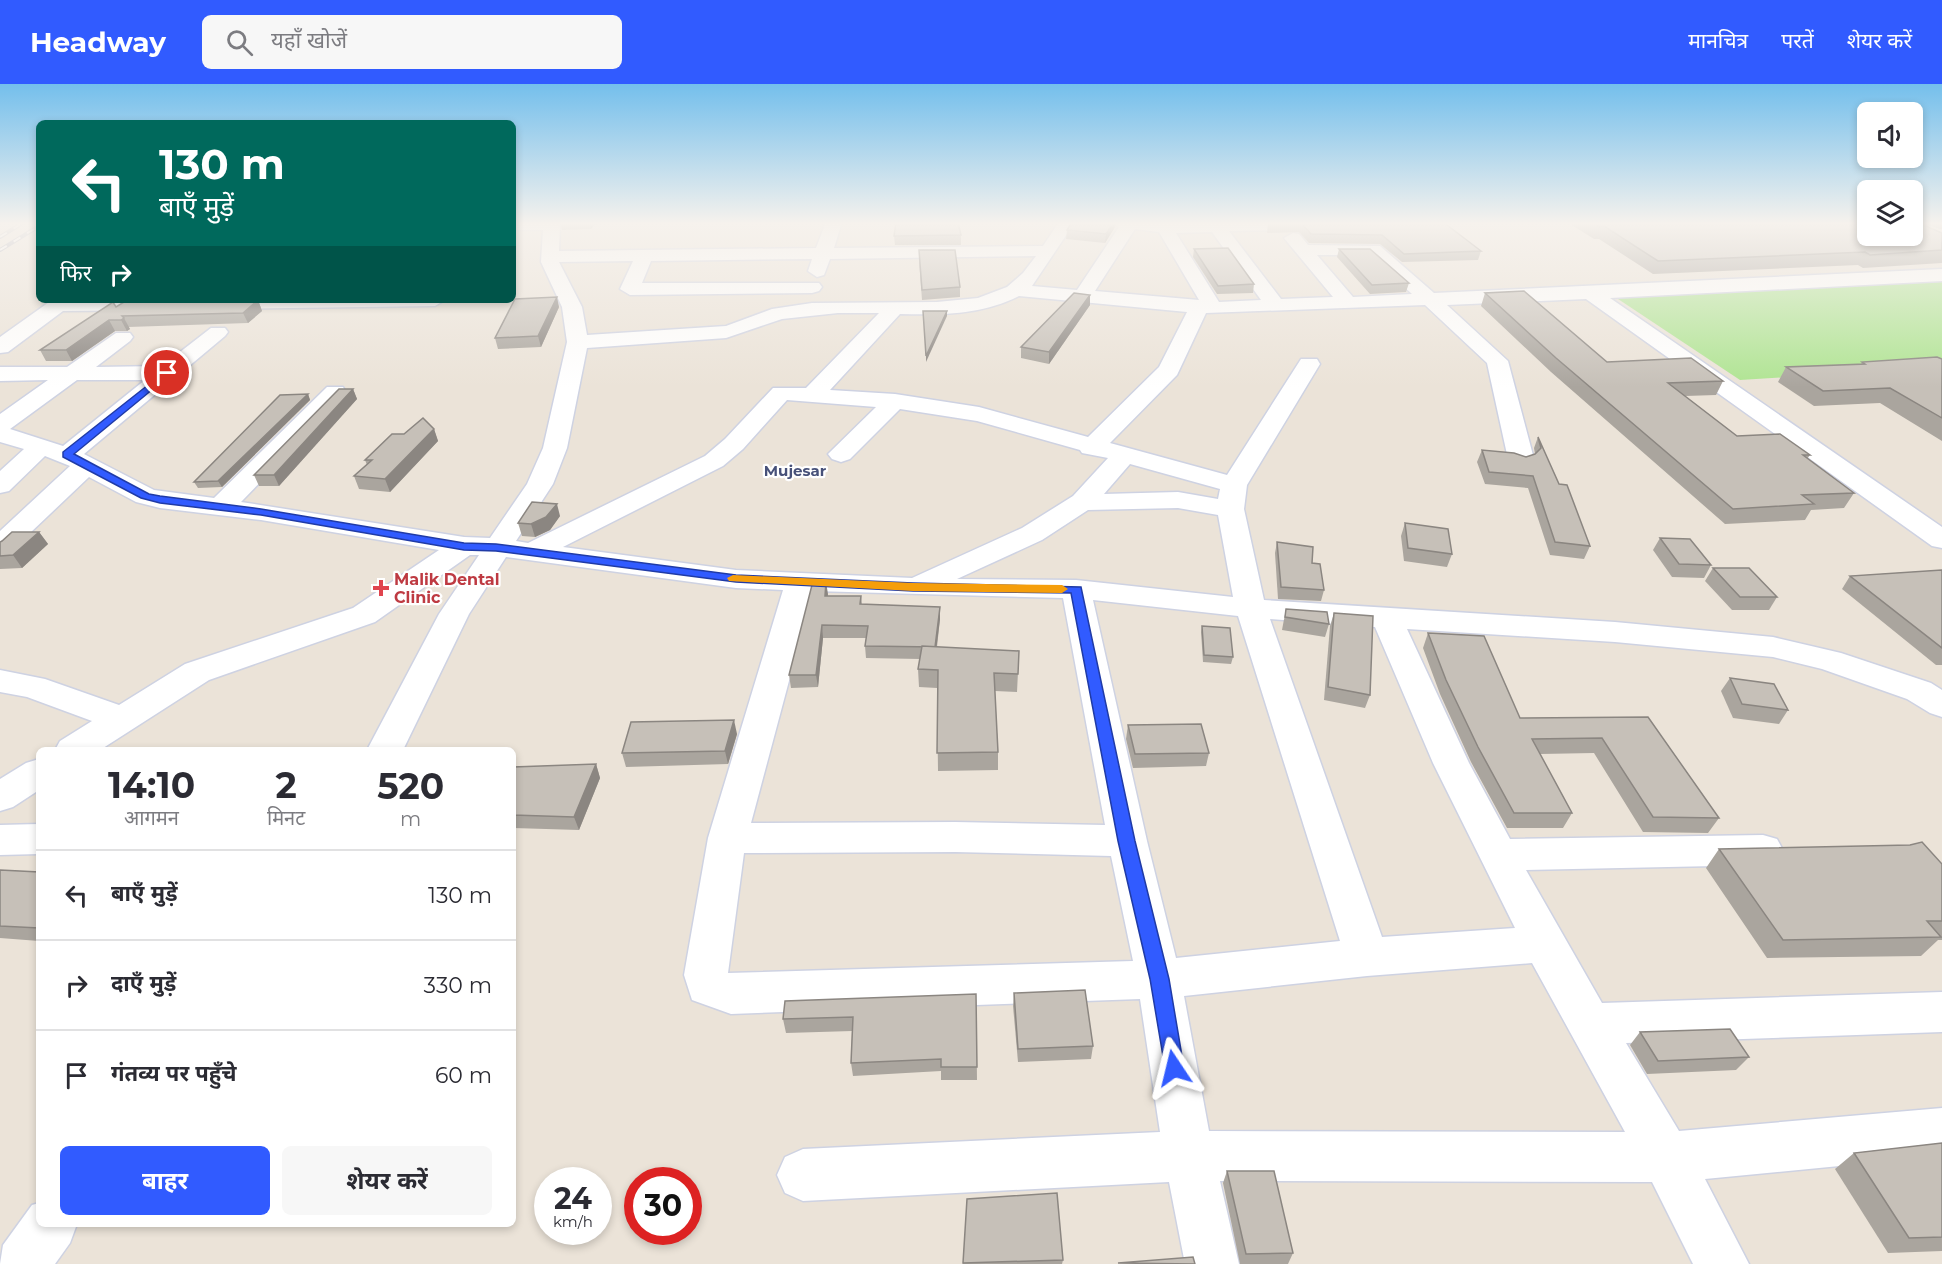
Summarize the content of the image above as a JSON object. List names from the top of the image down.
{
  "districts": ["Mujesar"],
  "places": {
    "health": ["Malik Dental Clinic"]
  },
  "page": {
    "header": "Headway",
    "search": "यहाँ खोजें",
    "nav": ["मानचित्र", "परतें", "शेयर करें"],
    "turn": ["130 m", "बाएँ मुड़ें"],
    "then": "फिर",
    "eta": [
      "14:10",
      "आगमन",
      "2",
      "मिनट",
      "520",
      "m"
    ],
    "list": [
      {
        "name": "बाएँ मुड़ें",
        "value": "130 m"
      },
      {
        "name": "दाएँ मुड़ें",
        "value": "330 m"
      },
      {
        "name": "गंतव्य पर पहुँचे",
        "value": "60 m"
      }
    ],
    "buttons": ["बाहर", "शेयर करें"],
    "speed": "24 km/h",
    "limit": "30"
  }
}
